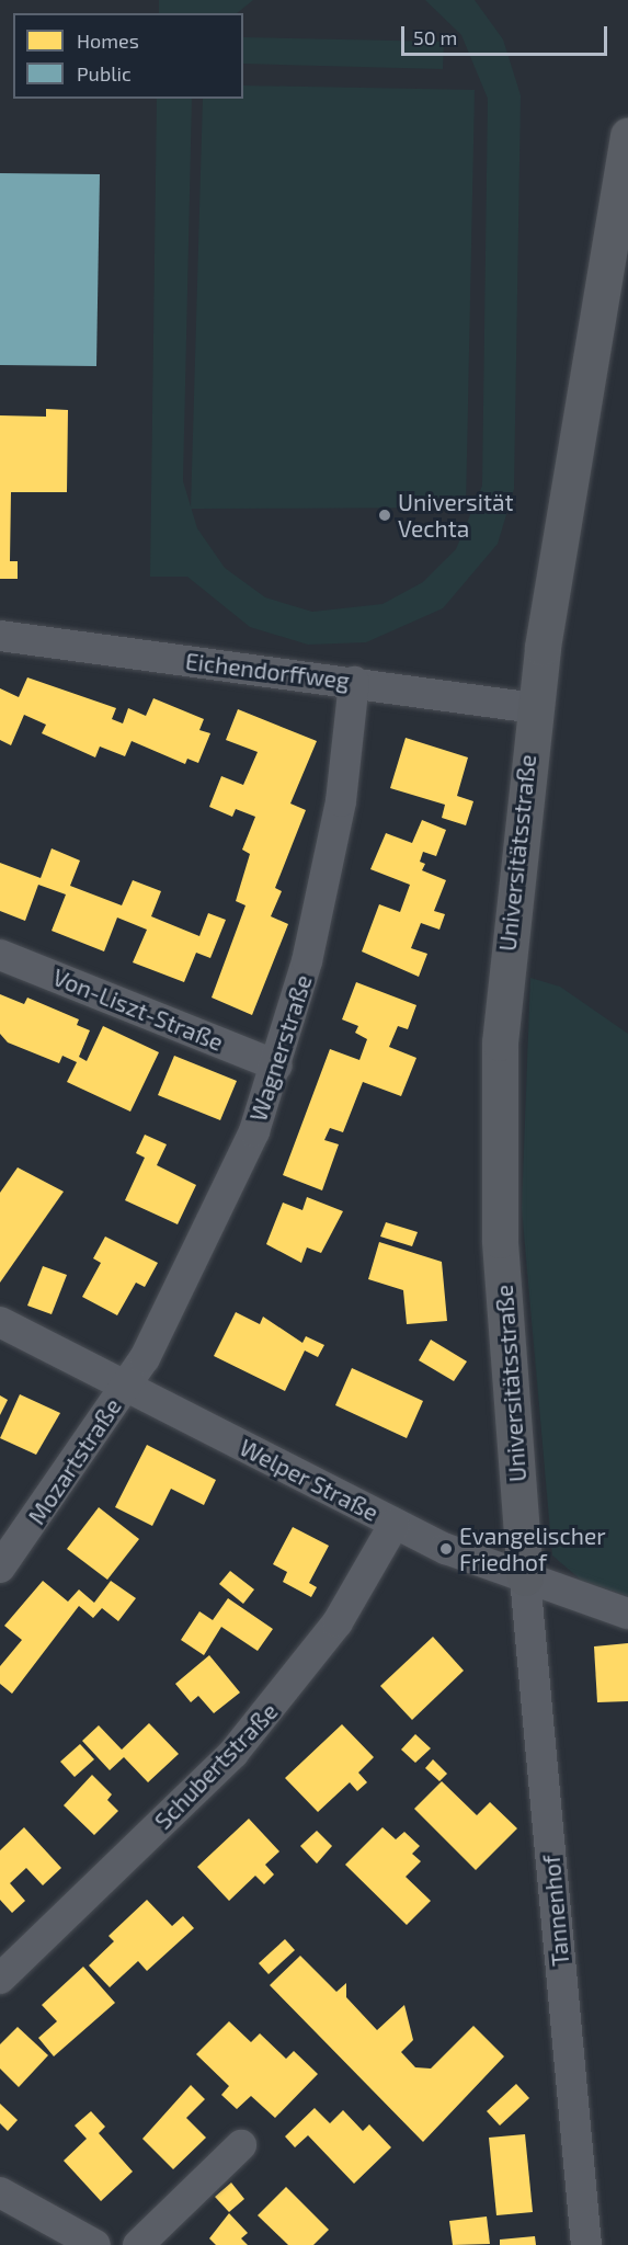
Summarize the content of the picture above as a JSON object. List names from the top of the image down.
{
  "streets": {
    "street": [
      "Eichendorffweg",
      "Universitätsstraße",
      "Von-Liszt-Straße",
      "Wagnerstraße",
      "Mozartstraße",
      "Welper Straße",
      "Schubertstraße",
      "Tannenhof"
    ]
  },
  "crossings": [
    ["Eichendorffweg", "Universitätsstraße"],
    ["Eichendorffweg", "Wagnerstraße"],
    ["Universitätsstraße", "Welper Straße"],
    ["Universitätsstraße", "Tannenhof"],
    ["Von-Liszt-Straße", "Wagnerstraße"],
    ["Wagnerstraße", "Mozartstraße"],
    ["Wagnerstraße", "Welper Straße"],
    ["Mozartstraße", "Welper Straße"],
    ["Welper Straße", "Schubertstraße"],
    ["Welper Straße", "Tannenhof"]
  ],
  "places": ["Universität Vechta", "Evangelischer Friedhof"],
  "legend": ["Homes", "Public"],
  "scale_bar": "50 m"
}
